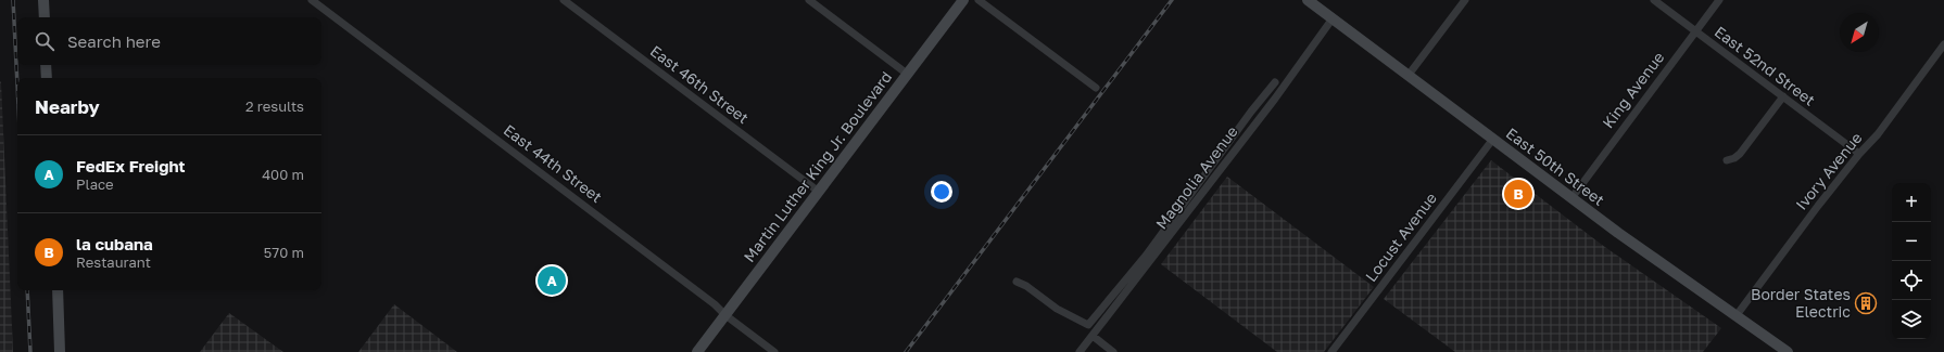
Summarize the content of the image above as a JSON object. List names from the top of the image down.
{
  "streets": {
    "main road": ["Martin Luther King Jr. Boulevard", "East 50th Street"],
    "street": [
      "East 52nd Street",
      "East 46th Street",
      "King Avenue",
      "East 44th Street",
      "Ivory Avenue",
      "Magnolia Avenue",
      "Locust Avenue"
    ]
  },
  "crossings": [
    ["East 52nd Street", "King Avenue"],
    ["East 52nd Street", "Ivory Avenue"],
    ["East 46th Street", "Martin Luther King Jr. Boulevard"],
    ["King Avenue", "East 50th Street"],
    ["East 44th Street", "Martin Luther King Jr. Boulevard"],
    ["East 50th Street", "Ivory Avenue"],
    ["East 50th Street", "Magnolia Avenue"],
    ["East 50th Street", "Locust Avenue"]
  ],
  "places": {
    "building": ["Border States Electric"]
  },
  "north": "bottom left",
  "page": {
    "search": "Search here",
    "heading": ["Nearby", "2 results"],
    "list": [
      {
        "mark": "A",
        "name": "FedEx Freight",
        "note": "Place",
        "value": "400 m"
      },
      {
        "mark": "B",
        "name": "la cubana",
        "note": "Restaurant",
        "value": "570 m"
      }
    ],
    "pins": ["B", "A"],
    "map_buttons": ["+", "−"]
  }
}
